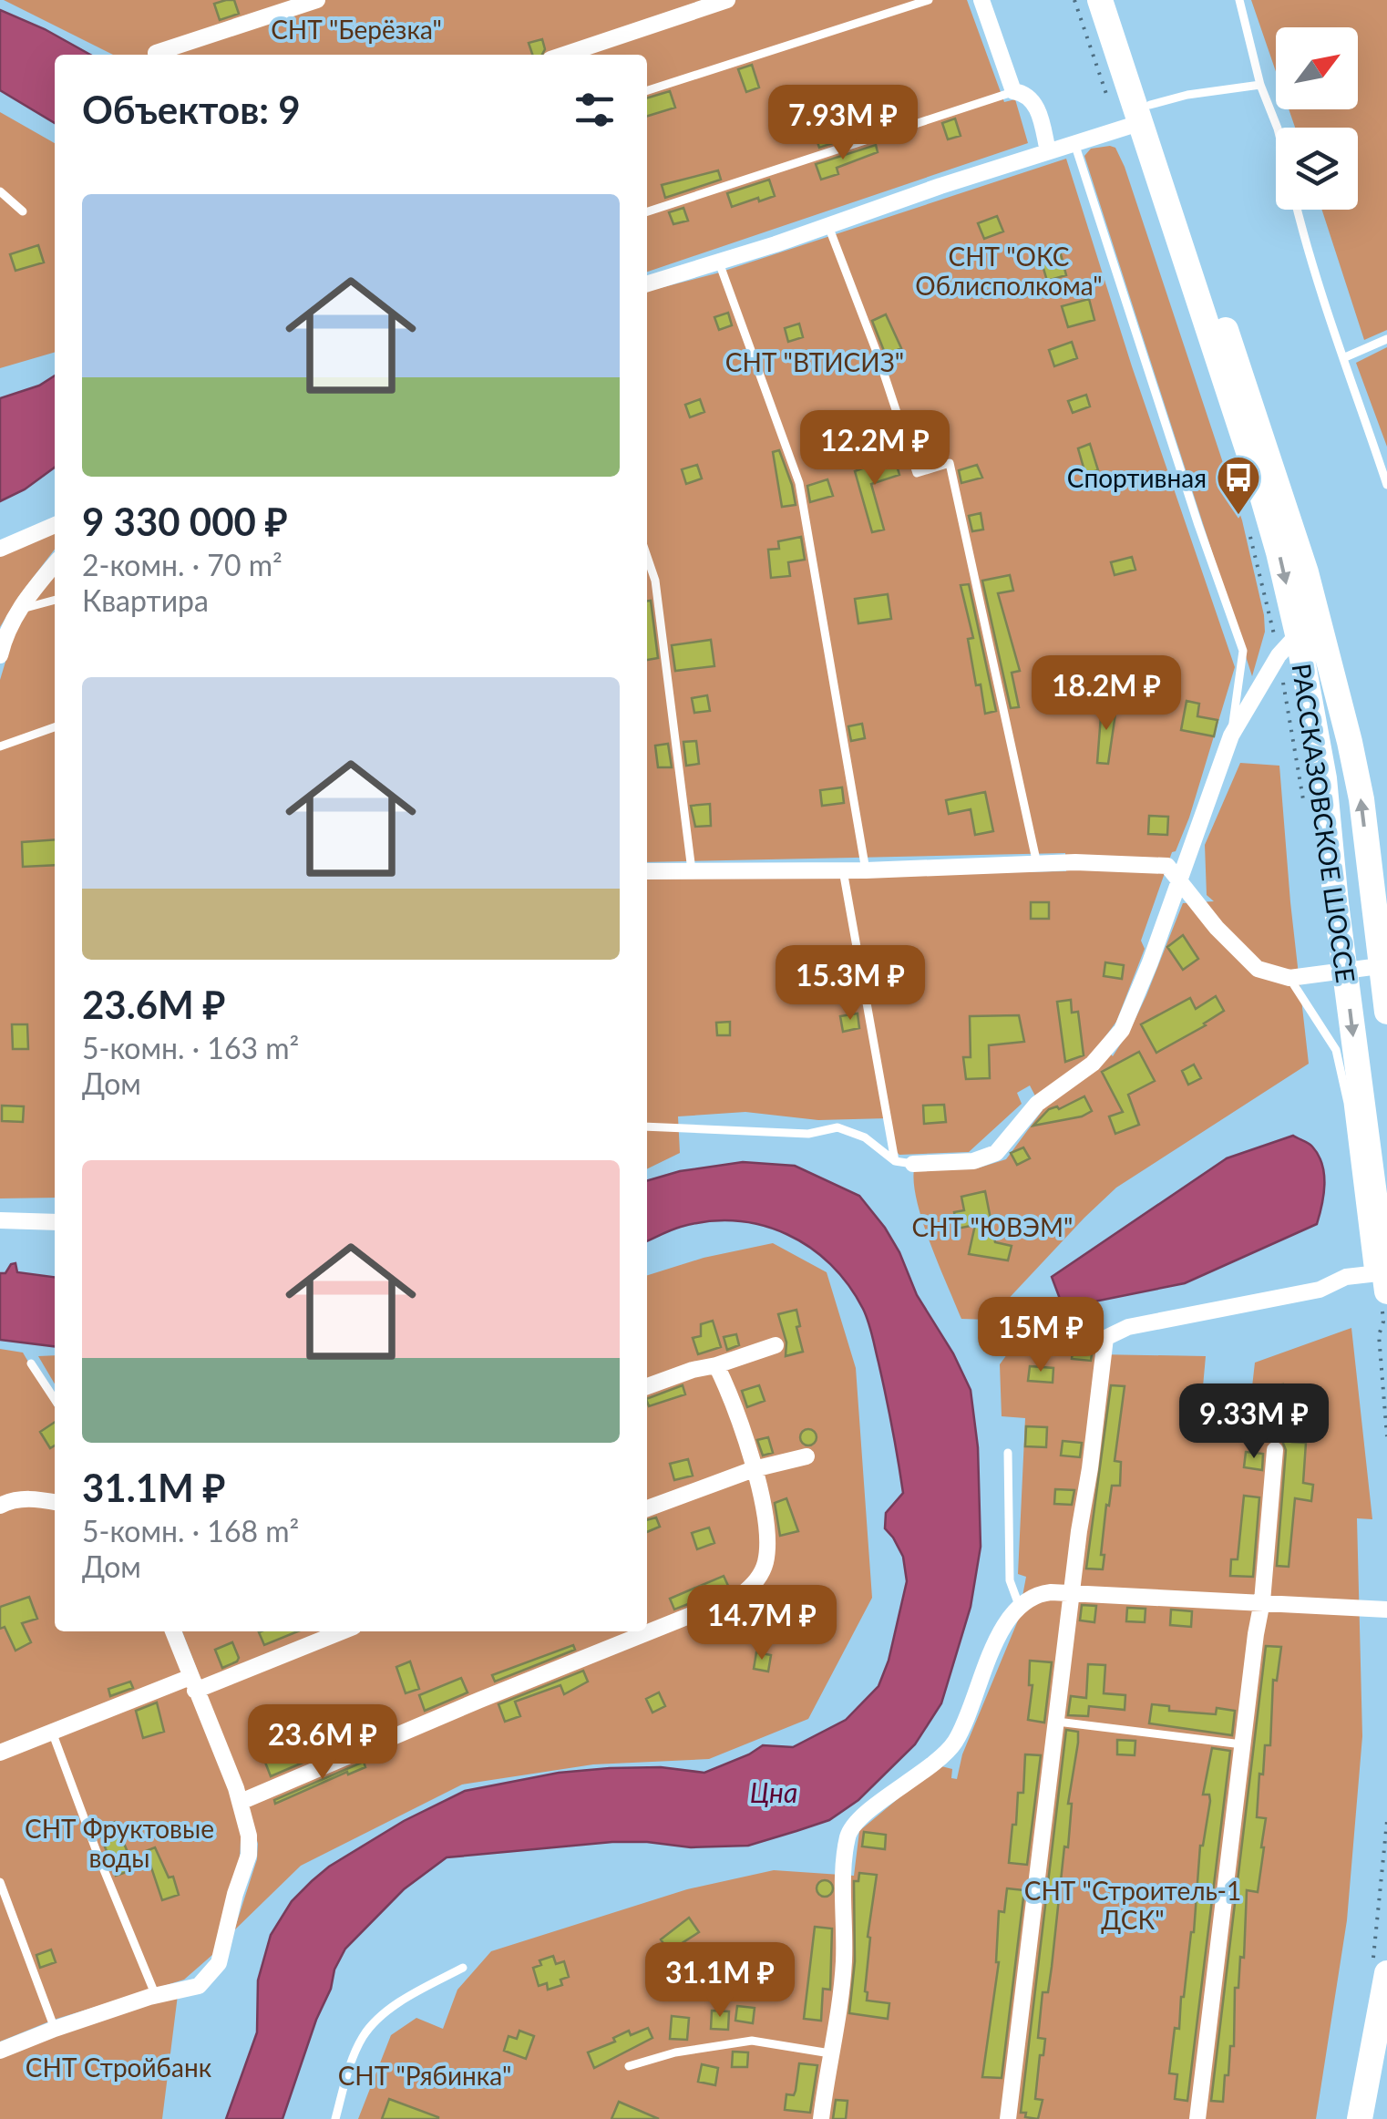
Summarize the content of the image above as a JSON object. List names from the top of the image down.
{
  "streets": {
    "main road": ["РАССКАЗОВСКОЕ ШОССЕ"]
  },
  "water": ["Цна"],
  "parks": [
    "СНТ \"Берёзка\"",
    "СНТ \"ОКС Облисполкома\"",
    "СНТ \"ВТИСИЗ\"",
    "СНТ \"ЮВЭМ\"",
    "СНТ Фруктовые воды",
    "СНТ \"Строитель-1 ДСК\"",
    "СНТ Стройбанк",
    "СНТ \"Рябинка\""
  ],
  "places": {
    "bus stop": ["Спортивная"]
  },
  "north": "top right",
  "page": {
    "heading": "Объектов: 9",
    "price": [
      "7.93M ₽",
      "12.2M ₽",
      "18.2M ₽",
      "15.3M ₽",
      "15M ₽",
      "9.33M ₽",
      "14.7M ₽",
      "23.6M ₽",
      "31.1M ₽"
    ],
    "list": [
      {
        "name": "9 330 000 ₽",
        "note": "2-комн. · 70 m² · Квартира"
      },
      {
        "name": "23.6M ₽",
        "note": "5-комн. · 163 m² · Дом"
      },
      {
        "name": "31.1M ₽",
        "note": "5-комн. · 168 m² · Дом"
      }
    ]
  }
}
